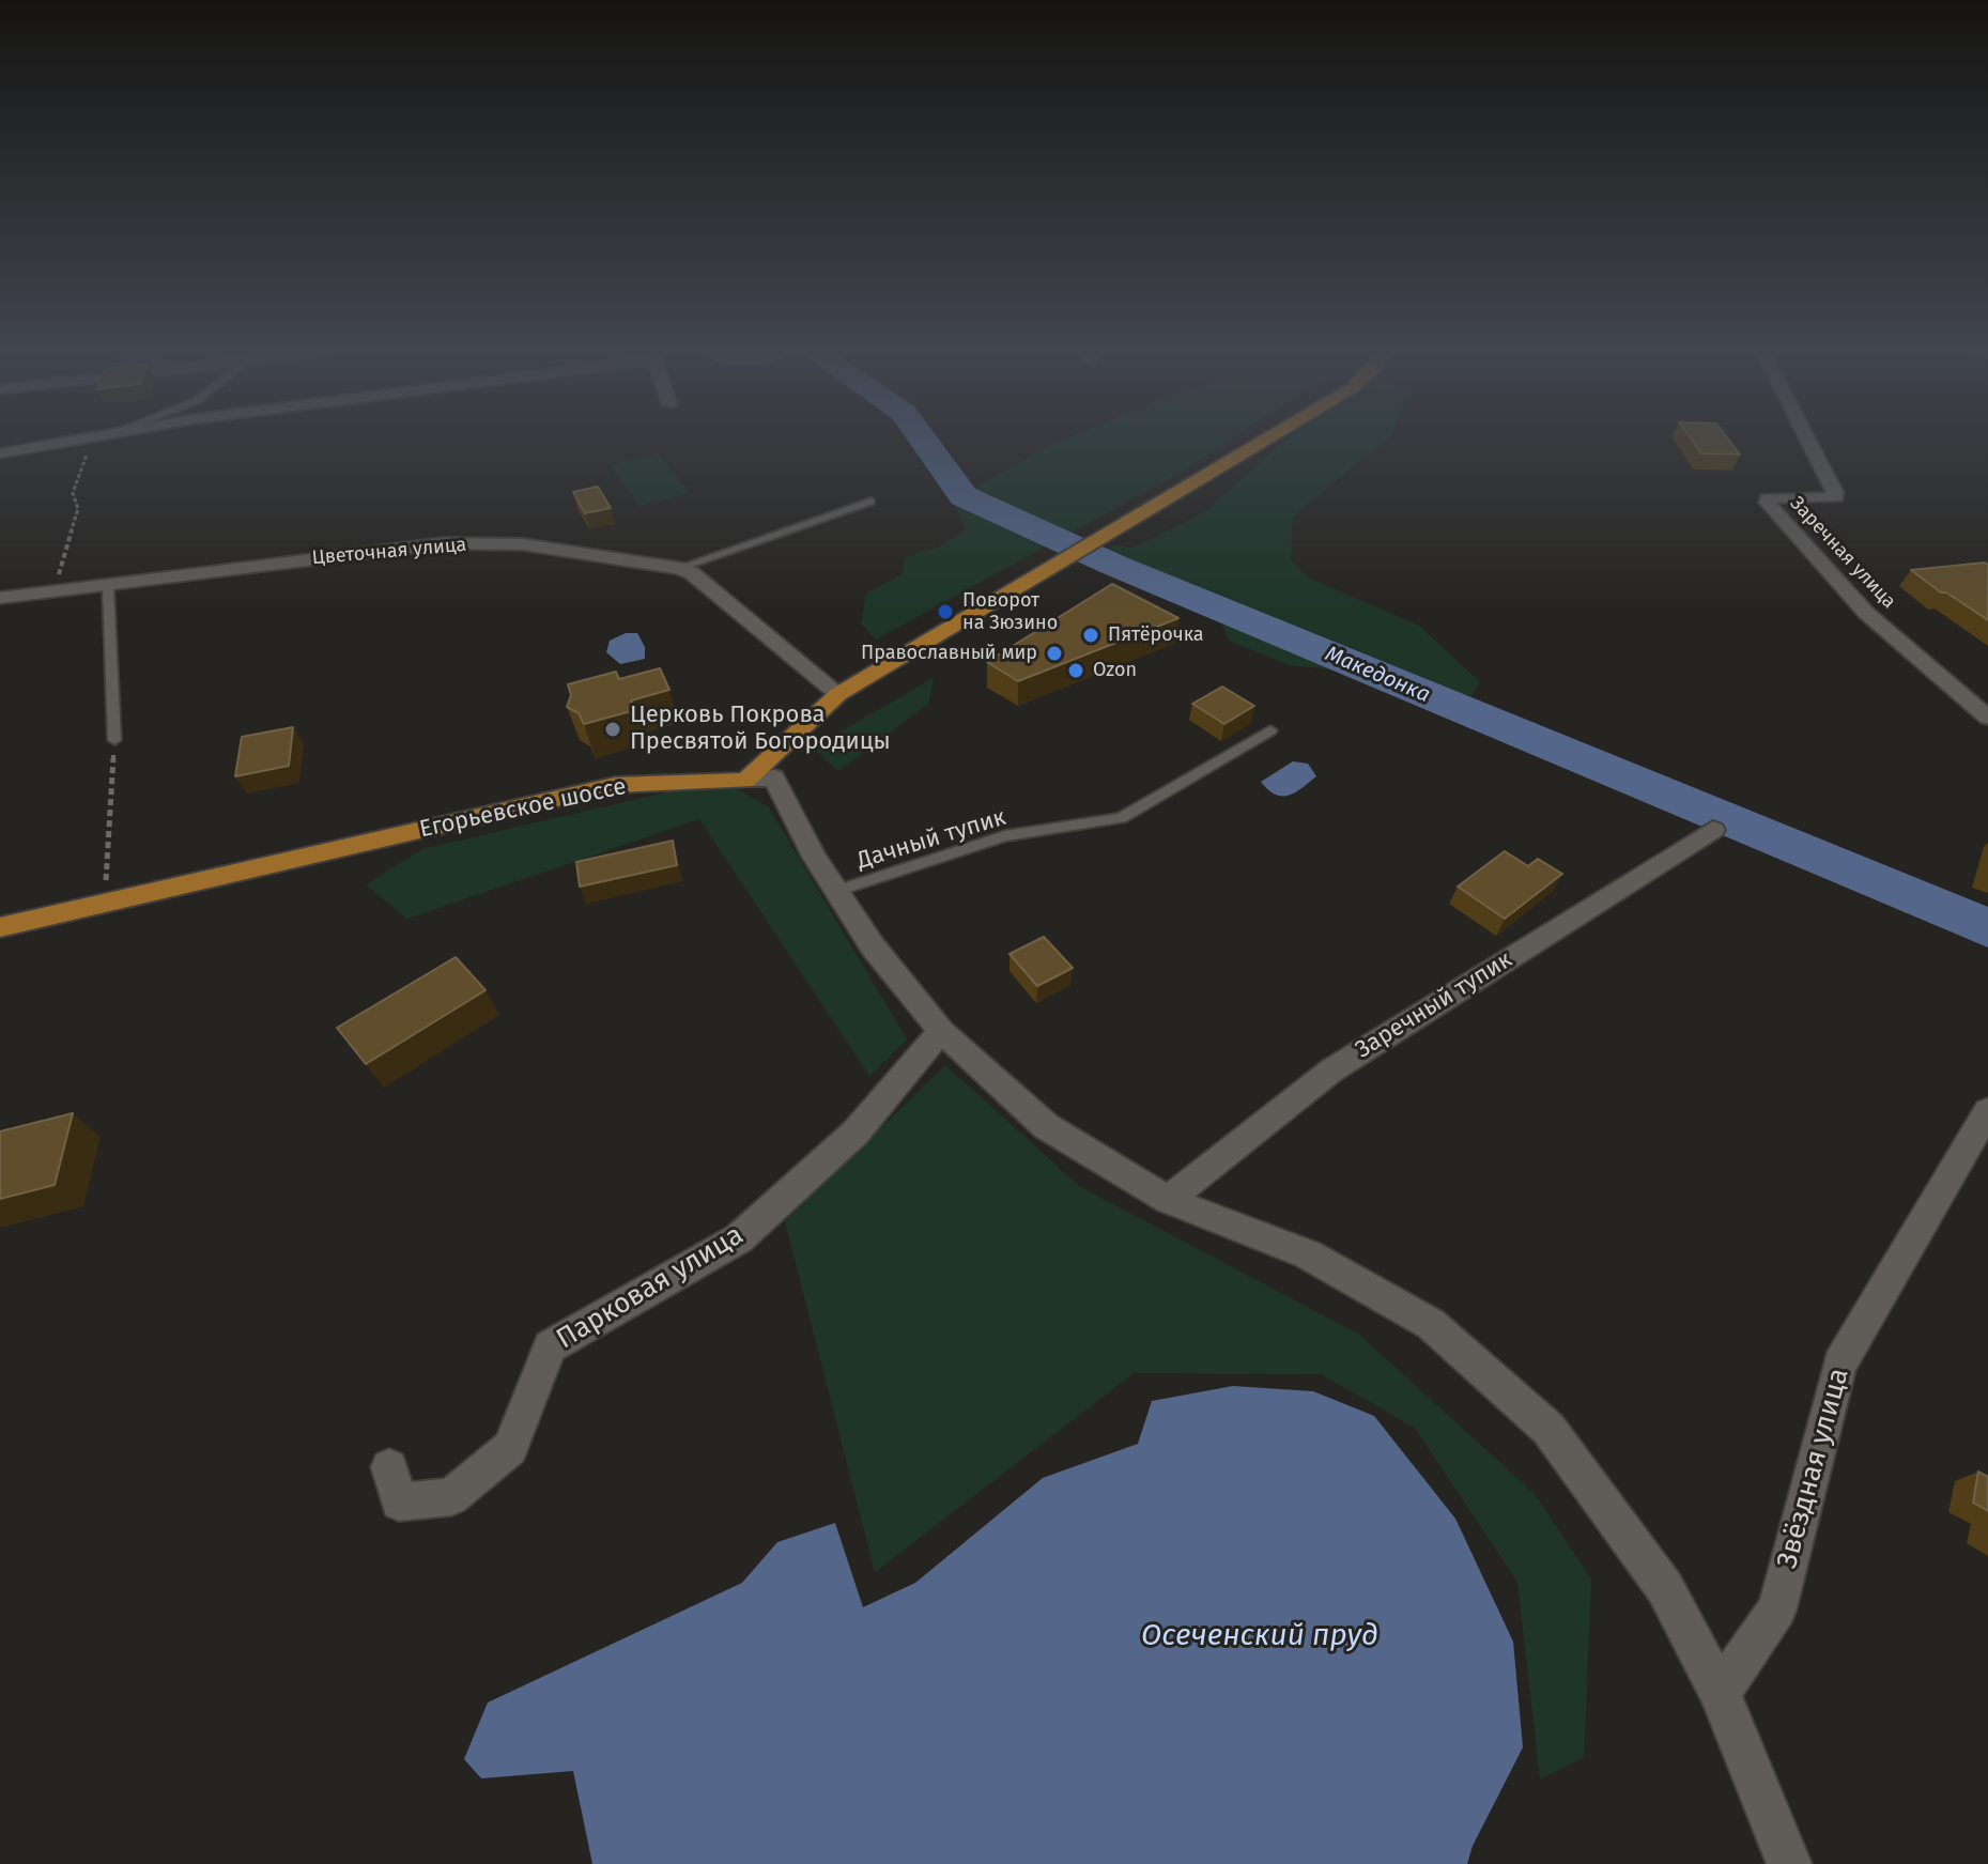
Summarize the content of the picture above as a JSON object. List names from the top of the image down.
{
  "streets": {
    "main road": ["Егорьевское шоссе"],
    "street": [
      "Цветочная улица",
      "Заречная улица",
      "Заречный тупик",
      "Парковая улица",
      "Звёздная улица"
    ],
    "lane": ["Дачный тупик"]
  },
  "water": ["Македонка", "Осеченский пруд"],
  "places": [
    "Поворот на Зюзино",
    "Пятёрочка",
    "Православный мир",
    "Ozon",
    "Церковь Покрова Пресвятой Богородицы"
  ]
}
